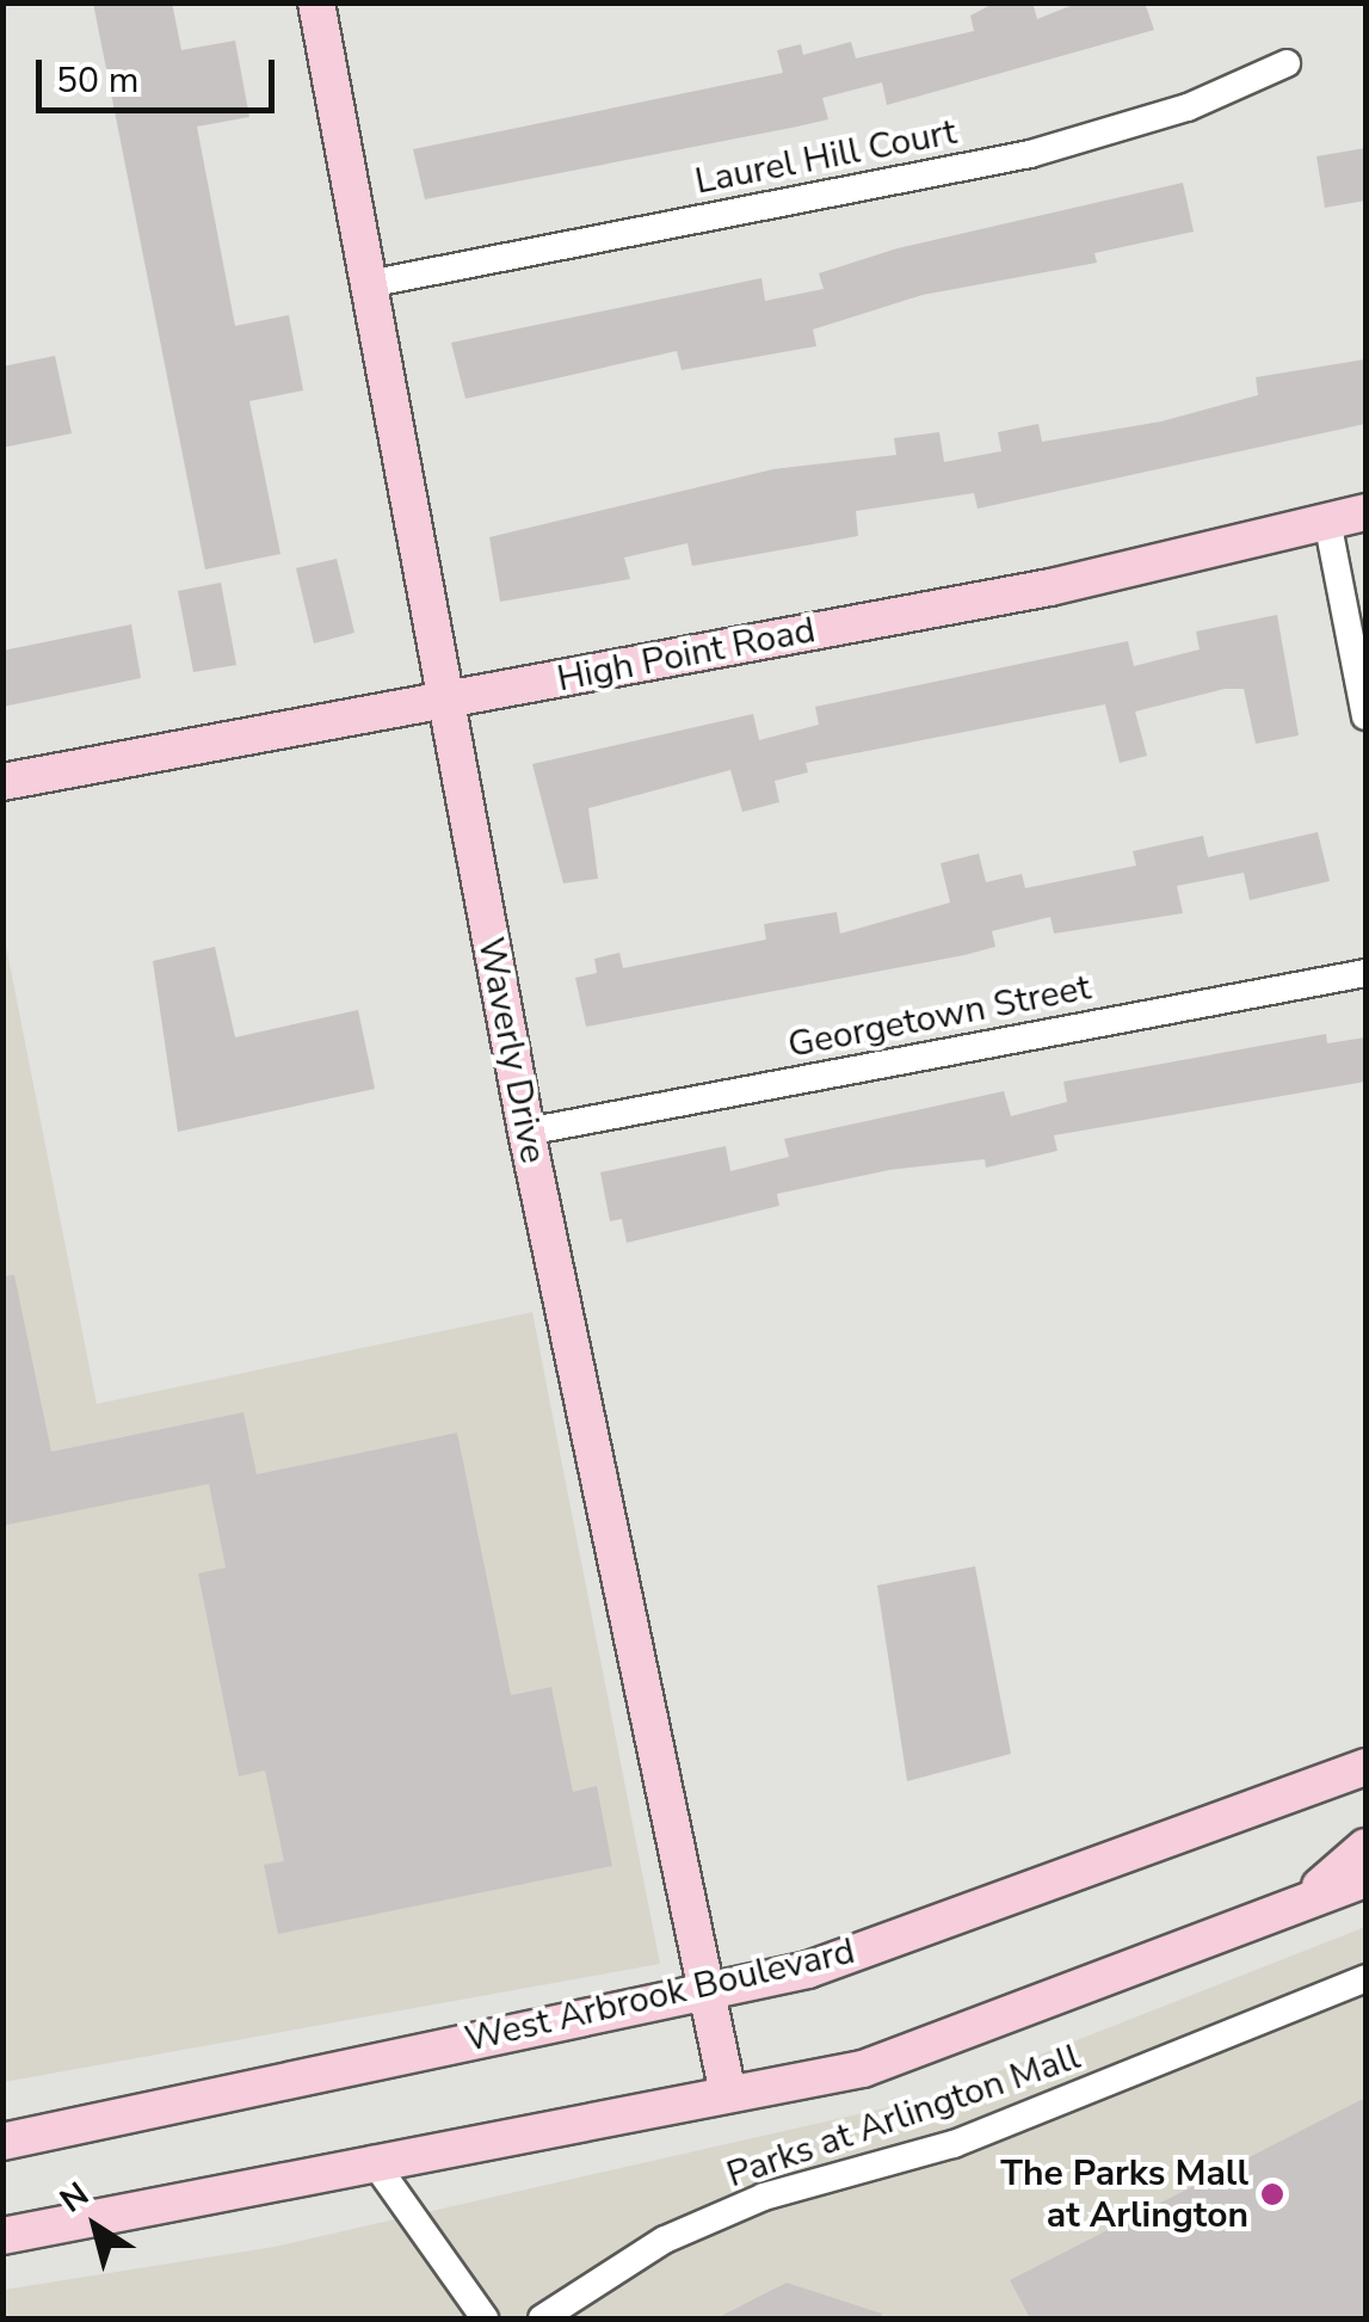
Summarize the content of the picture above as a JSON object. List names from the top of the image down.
{
  "streets": {
    "street": [
      "Laurel Hill Court",
      "High Point Road",
      "Georgetown Street",
      "Waverly Drive",
      "West Arbrook Boulevard",
      "Parks at Arlington Mall"
    ]
  },
  "crossings": [
    ["Laurel Hill Court", "Waverly Drive"],
    ["High Point Road", "Waverly Drive"],
    ["Georgetown Street", "Waverly Drive"],
    ["Waverly Drive", "West Arbrook Boulevard"]
  ],
  "places": ["The Parks Mall at Arlington"],
  "scale_bar": "50 m",
  "north": "top left"
}
